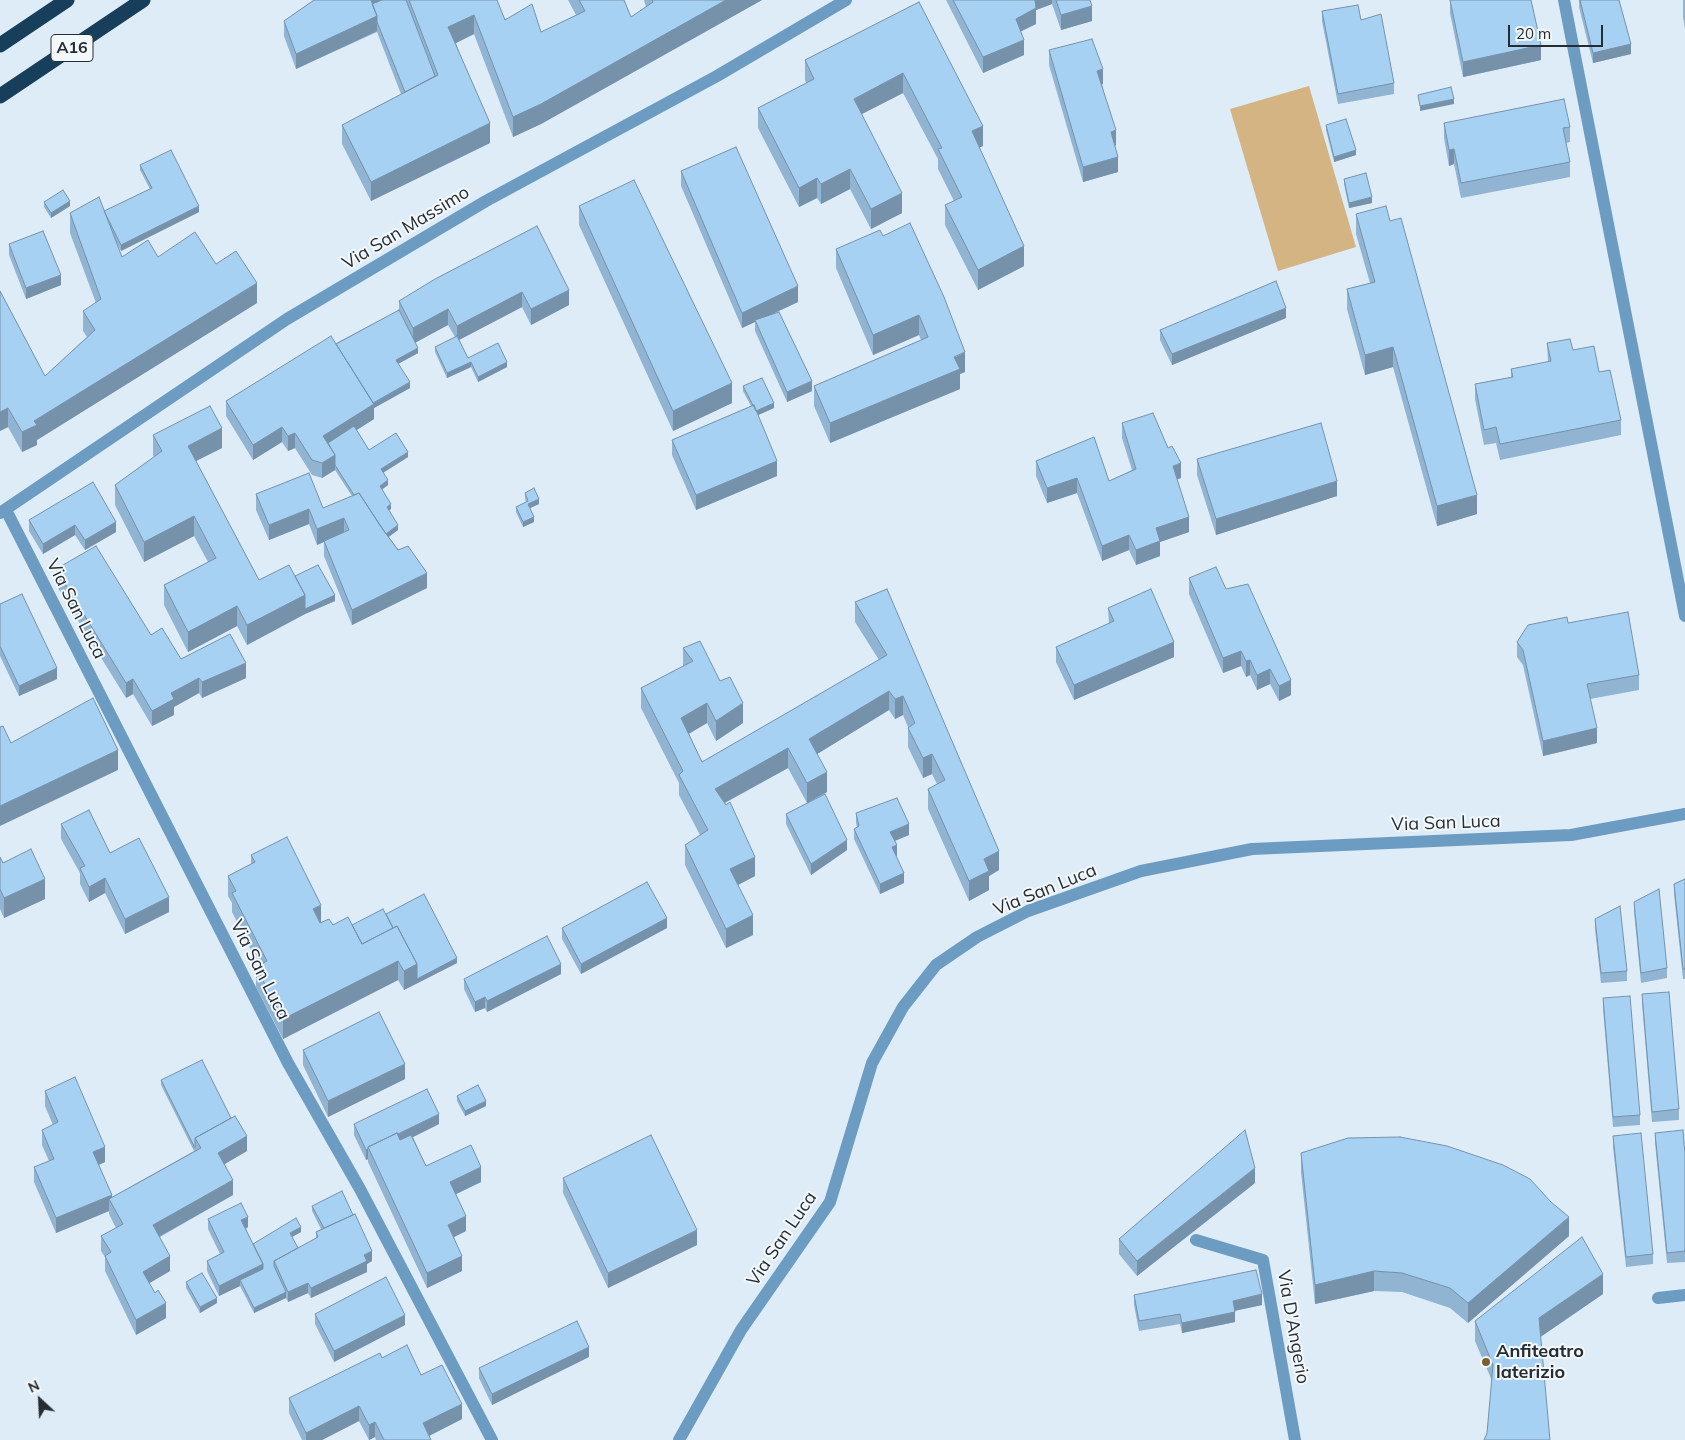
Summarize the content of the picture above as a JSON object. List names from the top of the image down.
{
  "streets": {
    "highway": ["A16"],
    "street": ["Via San Massimo", "Via San Luca", "Via D'Angerio"]
  },
  "crossings": [
    ["Via San Massimo", "Via San Luca"]
  ],
  "places": ["Anfiteatro laterizio"],
  "scale_bar": "20 m",
  "north": "top left"
}
